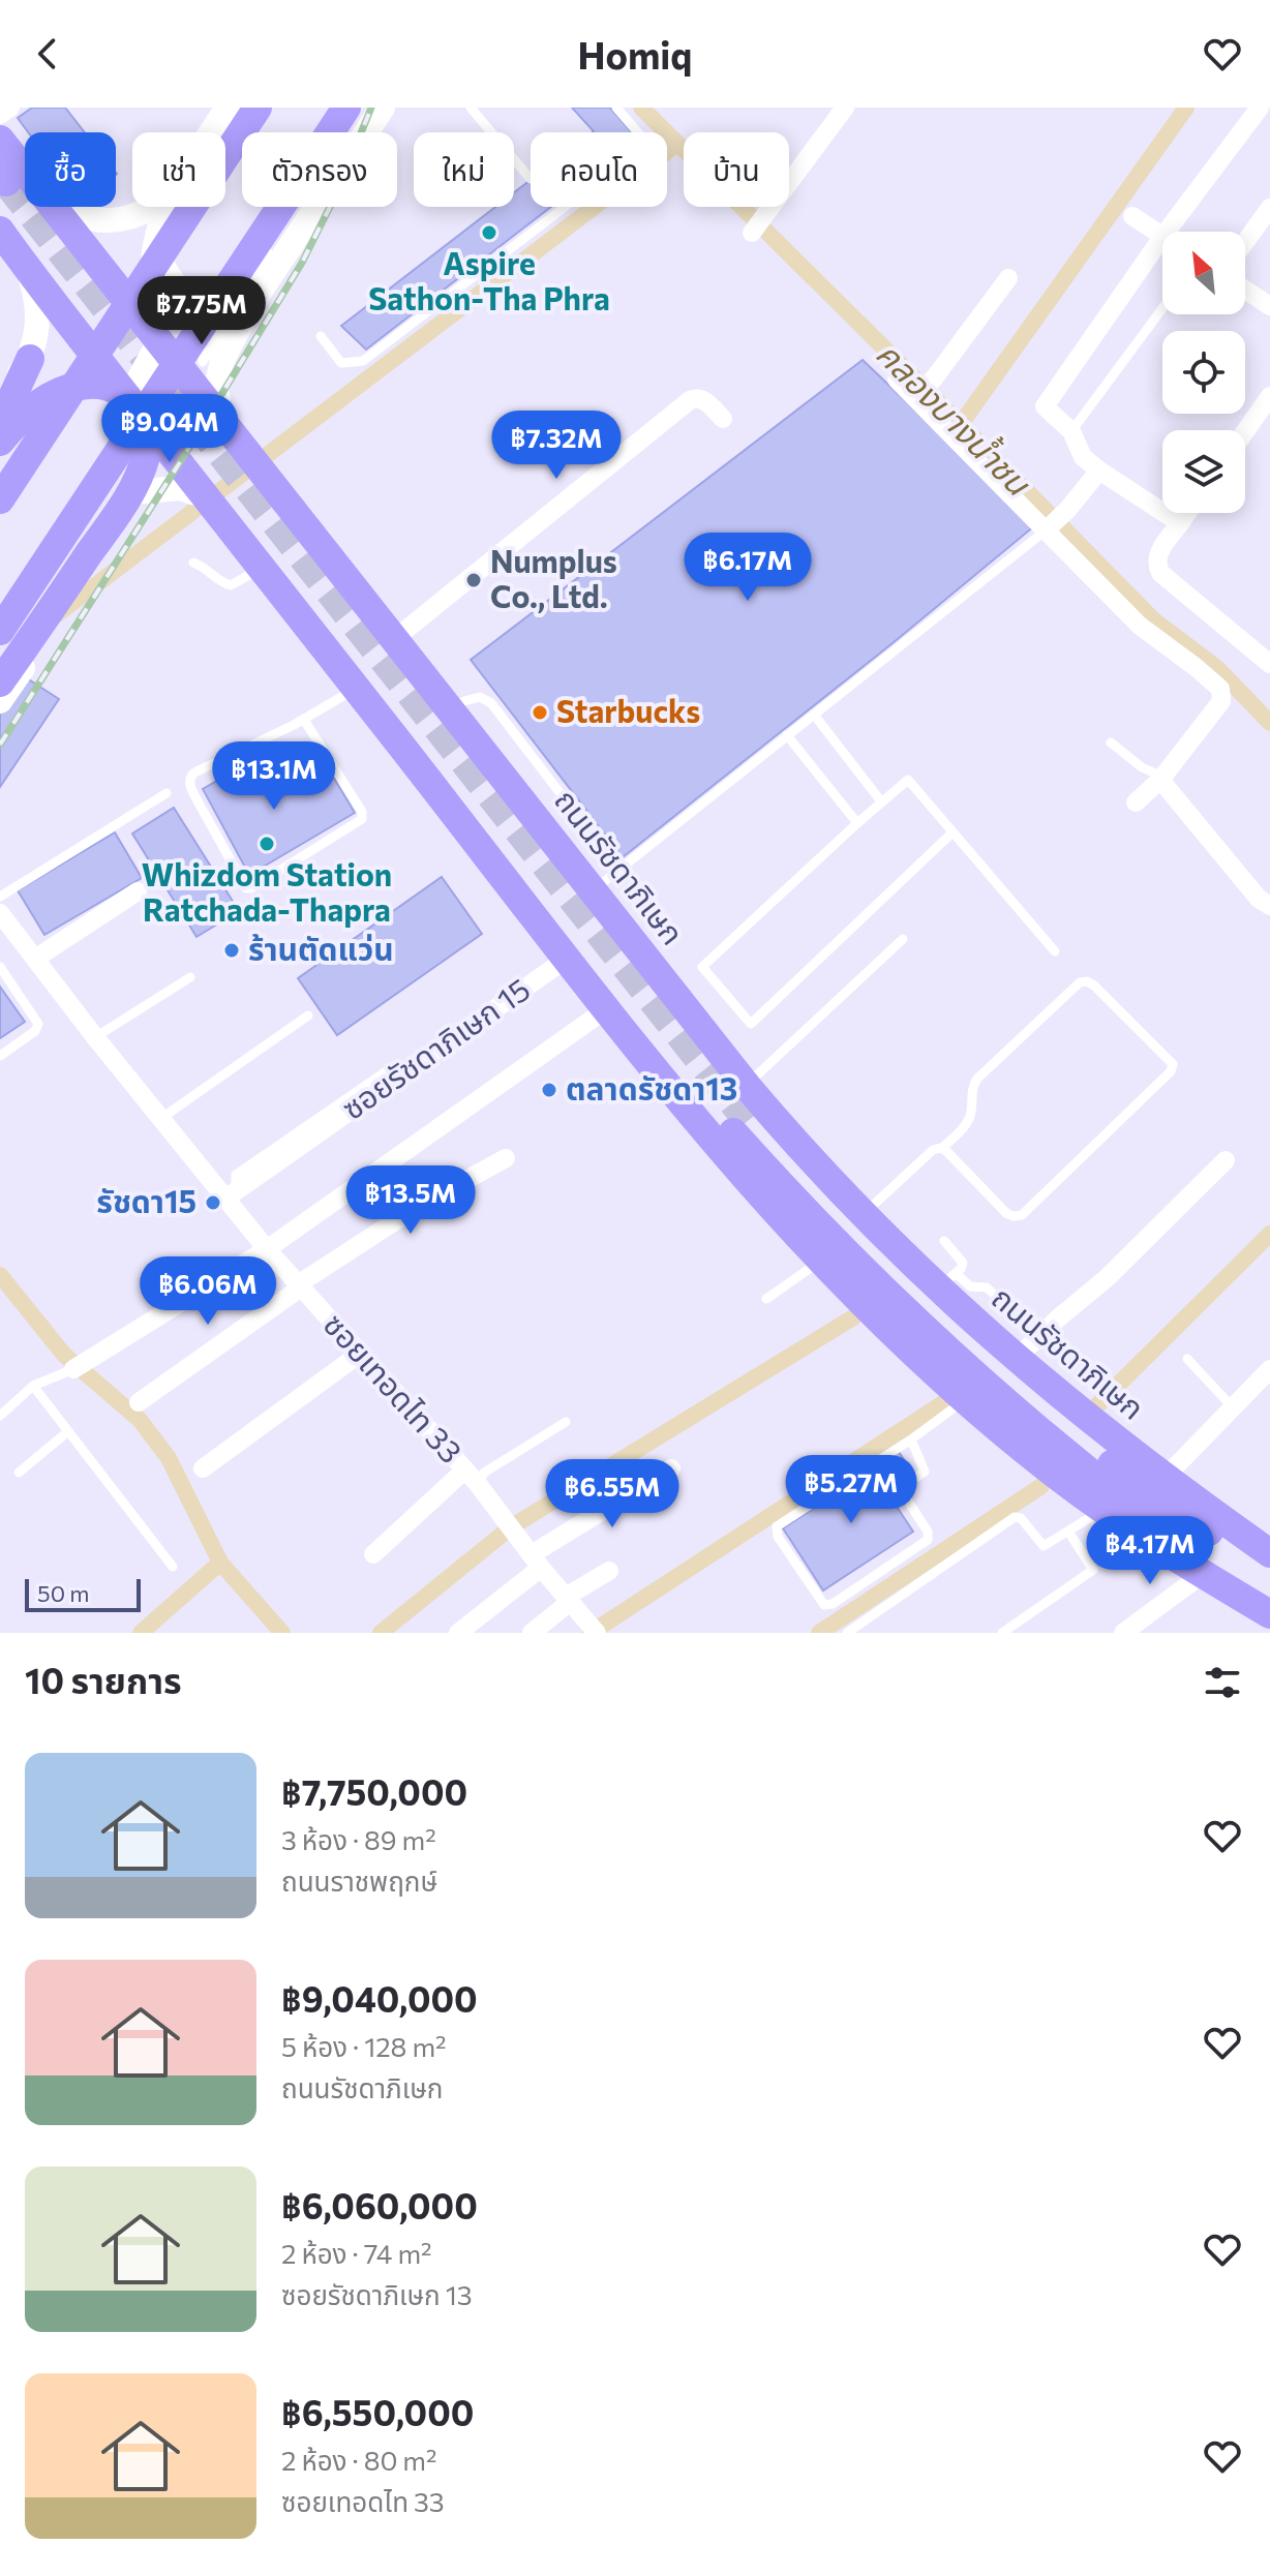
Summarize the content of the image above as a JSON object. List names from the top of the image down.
{
  "streets": {
    "main road": ["ถนนรัชดาภิเษก"],
    "street": ["ซอยรัชดาภิเษก 15", "ซอยเทอดไท 33"]
  },
  "crossings": [
    ["ซอยรัชดาภิเษก 15", "ซอยเทอดไท 33"]
  ],
  "water": ["คลองบางน้ำชน"],
  "places": [
    "Aspire Sathon-Tha Phra",
    "Numplus Co., Ltd.",
    "Starbucks",
    "Whizdom Station Ratchada-Thapra",
    "ร้านตัดแว่น",
    "ตลาดรัชดา13",
    "รัชดา15"
  ],
  "scale_bar": "50 m",
  "north": "top left",
  "page": {
    "header": "Homiq",
    "chip": [
      "ซื้อ",
      "เช่า",
      "ตัวกรอง",
      "ใหม่",
      "คอนโด",
      "บ้าน"
    ],
    "price": [
      "฿7.75M",
      "฿9.04M",
      "฿7.32M",
      "฿6.17M",
      "฿13.1M",
      "฿13.5M",
      "฿6.06M",
      "฿5.27M",
      "฿6.55M",
      "฿4.17M"
    ],
    "scale": "50 m",
    "heading": "10 รายการ",
    "list": [
      {
        "name": "฿7,750,000",
        "note": "3 ห้อง · 89 m² · ถนนราชพฤกษ์"
      },
      {
        "name": "฿9,040,000",
        "note": "5 ห้อง · 128 m² · ถนนรัชดาภิเษก"
      },
      {
        "name": "฿6,060,000",
        "note": "2 ห้อง · 74 m² · ซอยรัชดาภิเษก 13"
      },
      {
        "name": "฿6,550,000",
        "note": "2 ห้อง · 80 m² · ซอยเทอดไท 33"
      }
    ]
  }
}
